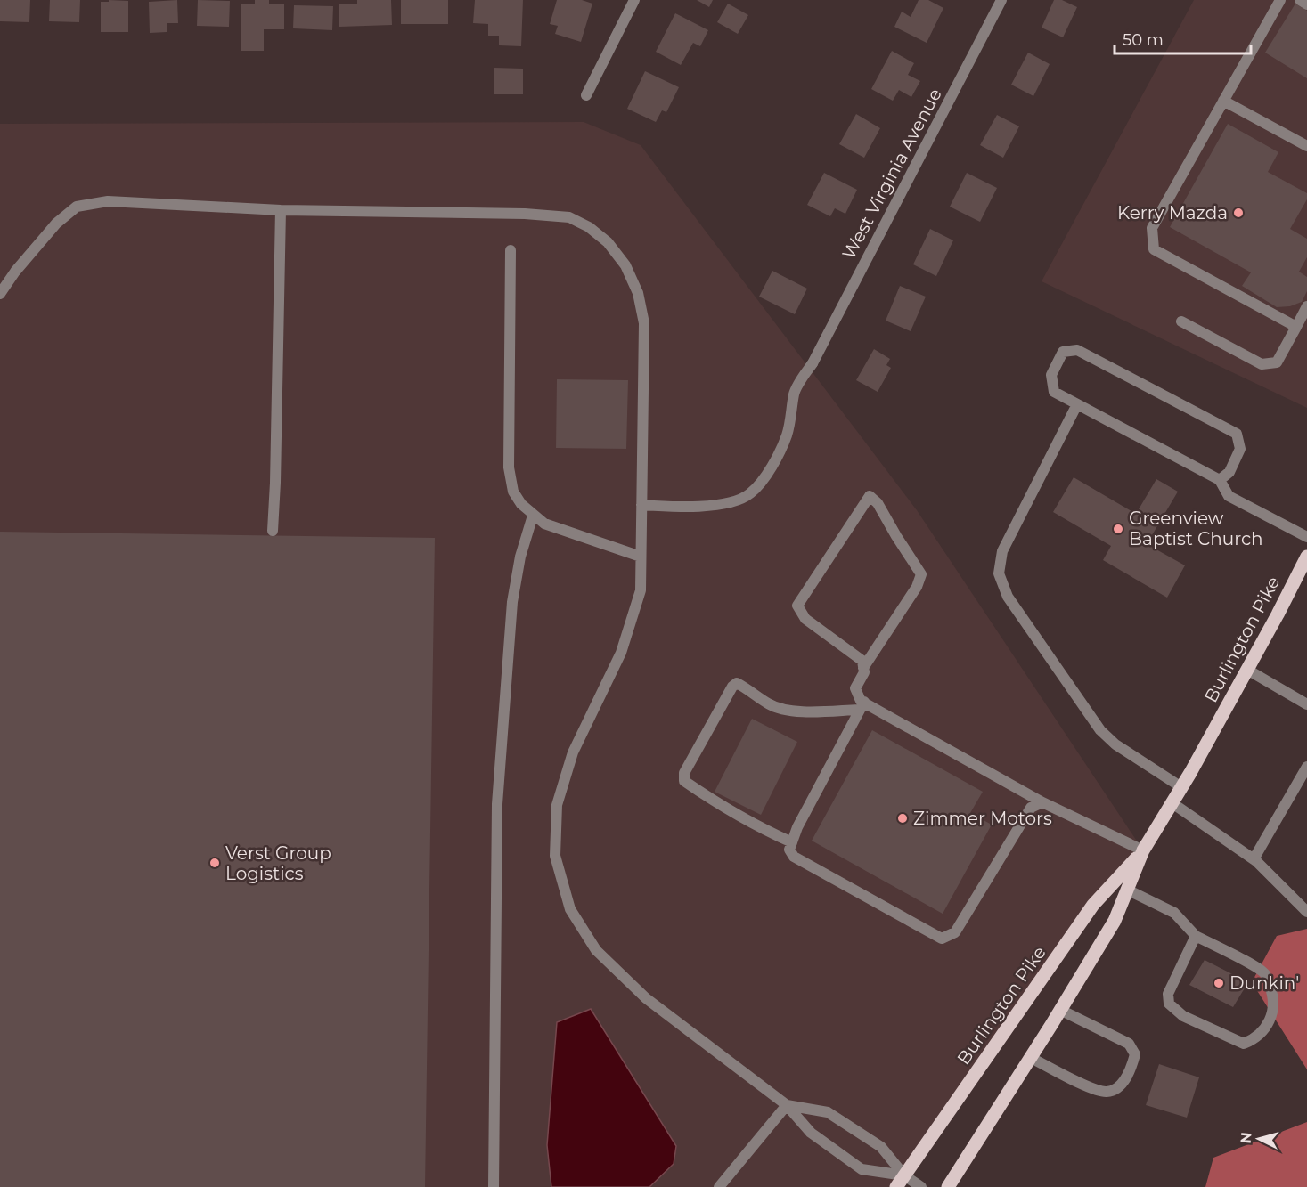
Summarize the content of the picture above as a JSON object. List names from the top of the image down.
{
  "streets": {
    "main road": ["Burlington Pike"],
    "street": ["West Virginia Avenue"]
  },
  "places": [
    "Kerry Mazda",
    "Greenview Baptist Church",
    "Zimmer Motors",
    "Verst Group Logistics",
    "Dunkin'"
  ],
  "scale_bar": "50 m",
  "north": "left"
}
